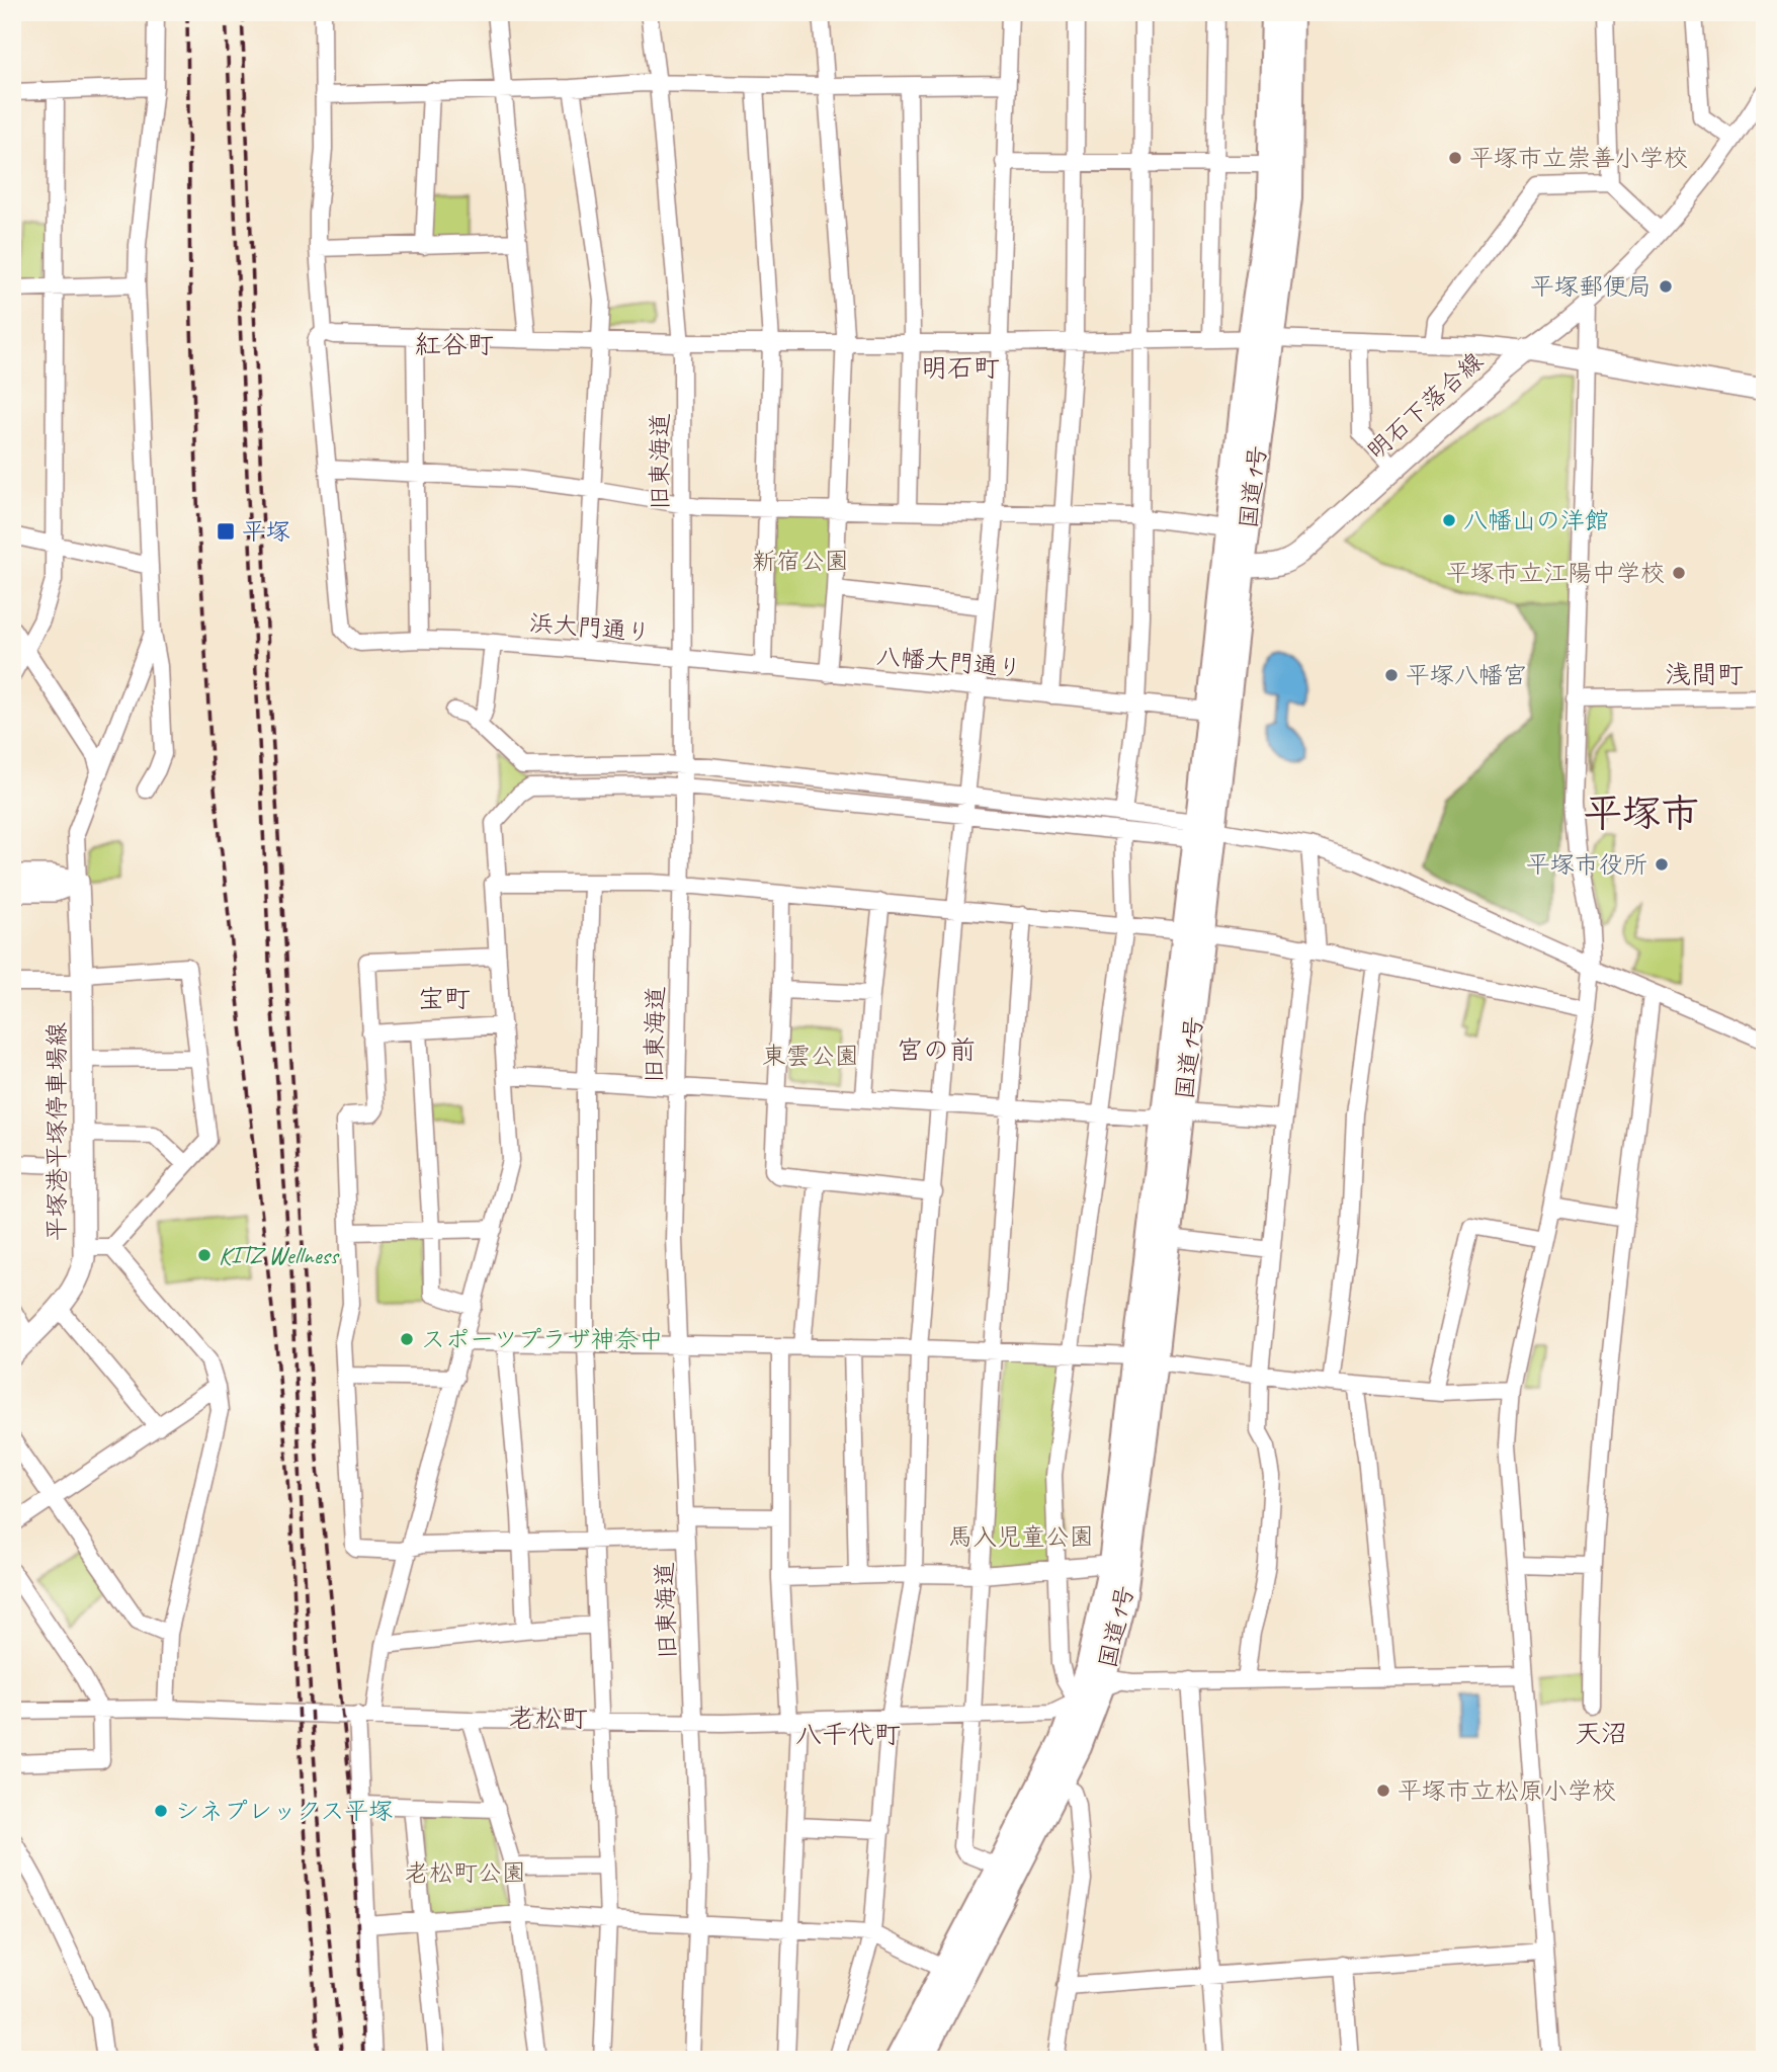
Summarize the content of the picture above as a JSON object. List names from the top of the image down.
{
  "streets": {
    "highway": ["国道1号"],
    "main road": ["明石下落合線", "平塚港平塚停車場線"],
    "street": ["旧東海道", "浜大門通り", "八幡大門通り"]
  },
  "crossings": [
    ["明石下落合線", "国道1号"],
    ["旧東海道", "浜大門通り"],
    ["旧東海道", "八幡大門通り"],
    ["国道1号", "八幡大門通り"],
    ["浜大門通り", "八幡大門通り"]
  ],
  "districts": [
    "紅谷町",
    "明石町",
    "浅間町",
    "平塚市",
    "宝町",
    "宮の前",
    "老松町",
    "天沼",
    "八千代町"
  ],
  "parks": [
    "新宿公園",
    "東雲公園",
    "馬入児童公園",
    "老松町公園"
  ],
  "places": {
    "other": [
      "平塚市立崇善小学校",
      "平塚郵便局",
      "八幡山の洋館",
      "平塚市立江陽中学校",
      "平塚八幡宮",
      "平塚市役所",
      "KITZ Wellness",
      "スポーツプラザ神奈中",
      "平塚市立松原小学校",
      "シネプレックス平塚"
    ],
    "transit": ["平塚"]
  }
}
